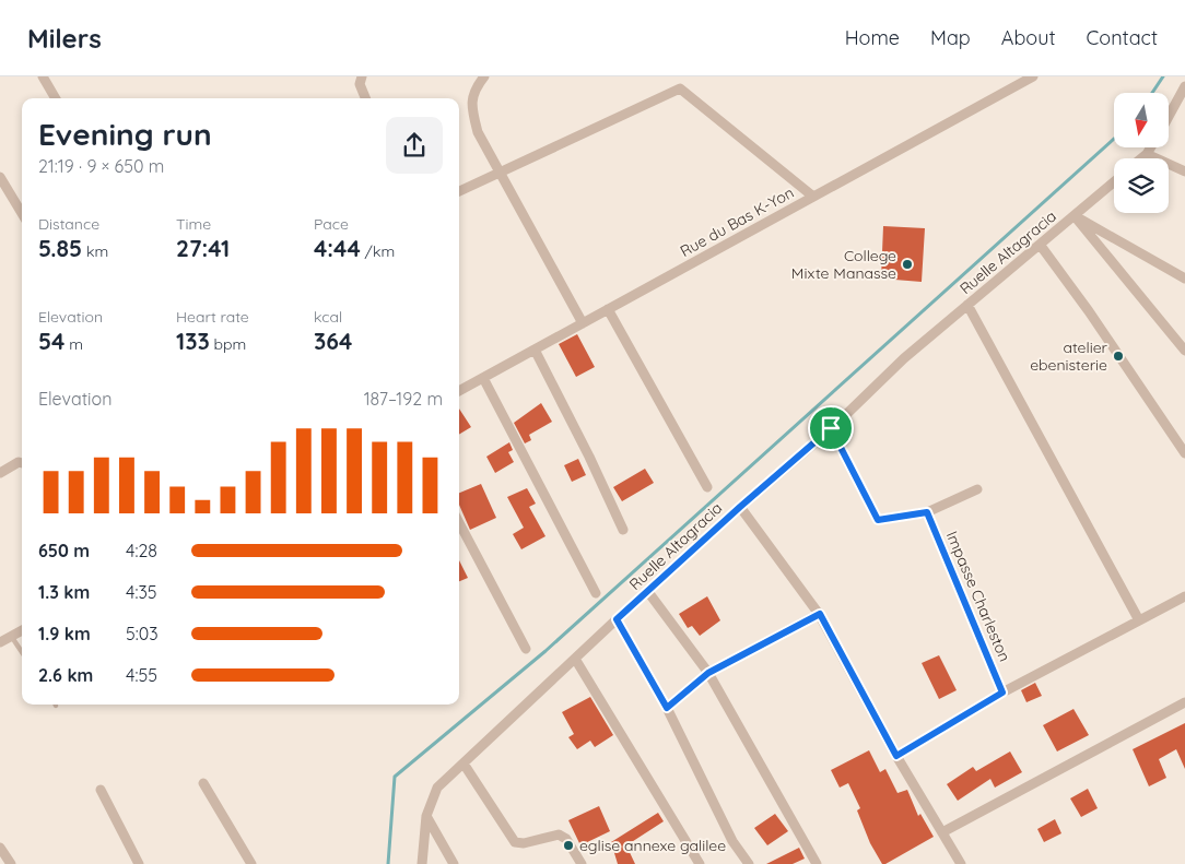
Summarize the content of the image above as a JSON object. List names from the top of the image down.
{
  "streets": {
    "street": ["Rue du Bas K-Yon", "Ruelle Altagracia", "Impasse Charleston"]
  },
  "places": ["College Mixte Manasse", "atelier ebenisterie", "eglise annexe galilee"],
  "north": "bottom",
  "page": {
    "header": "Milers",
    "nav": [
      "Home",
      "Map",
      "About",
      "Contact"
    ],
    "heading": ["Evening run", "21:19 · 9 × 650 m"],
    "stats": [
      ["Distance", "5.85 km"],
      ["Time", "27:41"],
      ["Pace", "4:44 /km"],
      ["Elevation", "54 m"],
      ["Heart rate", "133 bpm"],
      ["kcal", "364"]
    ],
    "chart": ["Elevation", "187–192 m"],
    "list": [
      {
        "name": "650 m",
        "note": "4:28"
      },
      {
        "name": "1.3 km",
        "note": "4:35"
      },
      {
        "name": "1.9 km",
        "note": "5:03"
      },
      {
        "name": "2.6 km",
        "note": "4:55"
      }
    ]
  }
}
